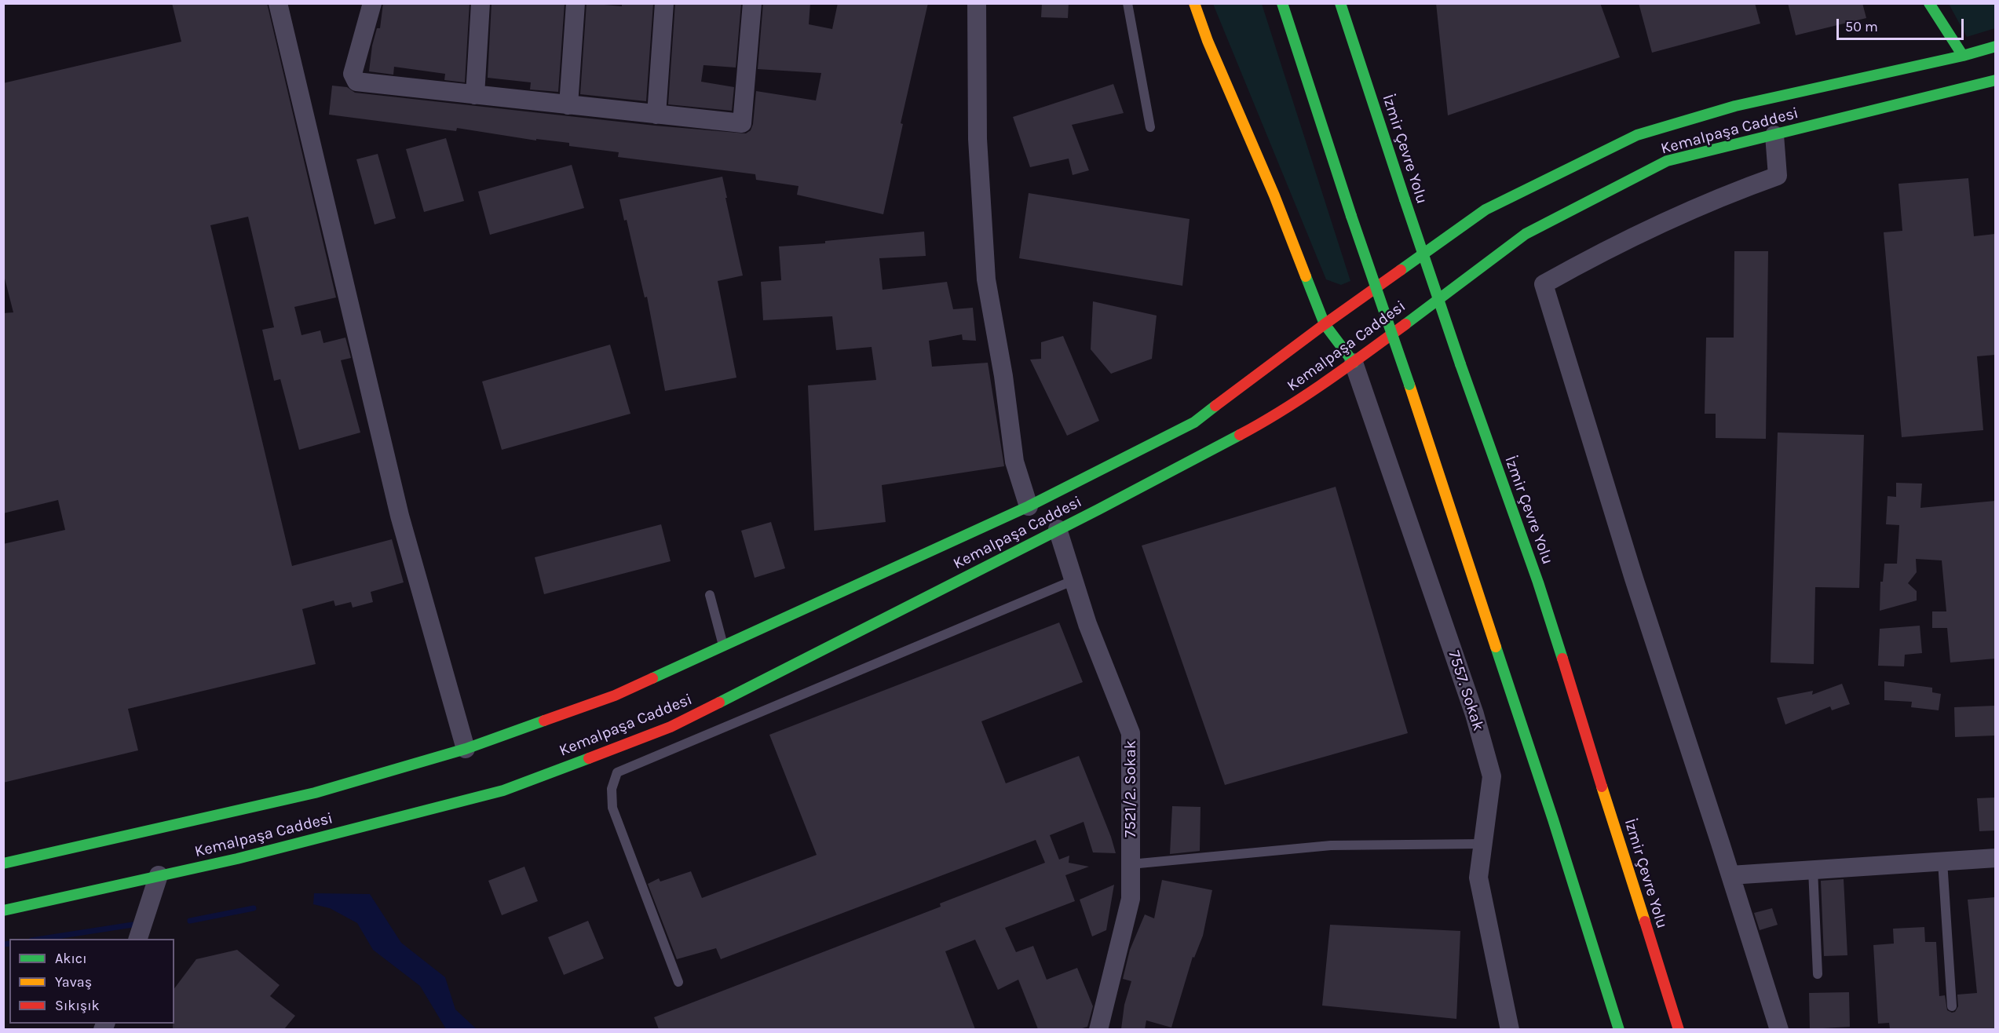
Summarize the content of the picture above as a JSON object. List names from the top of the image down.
{
  "streets": {
    "main road": ["Kemalpaşa Caddesi", "İzmir Çevre Yolu"],
    "street": ["7557. Sokak", "7521/2. Sokak"]
  },
  "crossings": [
    ["Kemalpaşa Caddesi", "7557. Sokak"],
    ["Kemalpaşa Caddesi", "7521/2. Sokak"]
  ],
  "legend": ["Akıcı", "Yavaş", "Sıkışık"],
  "scale_bar": "50 m"
}
